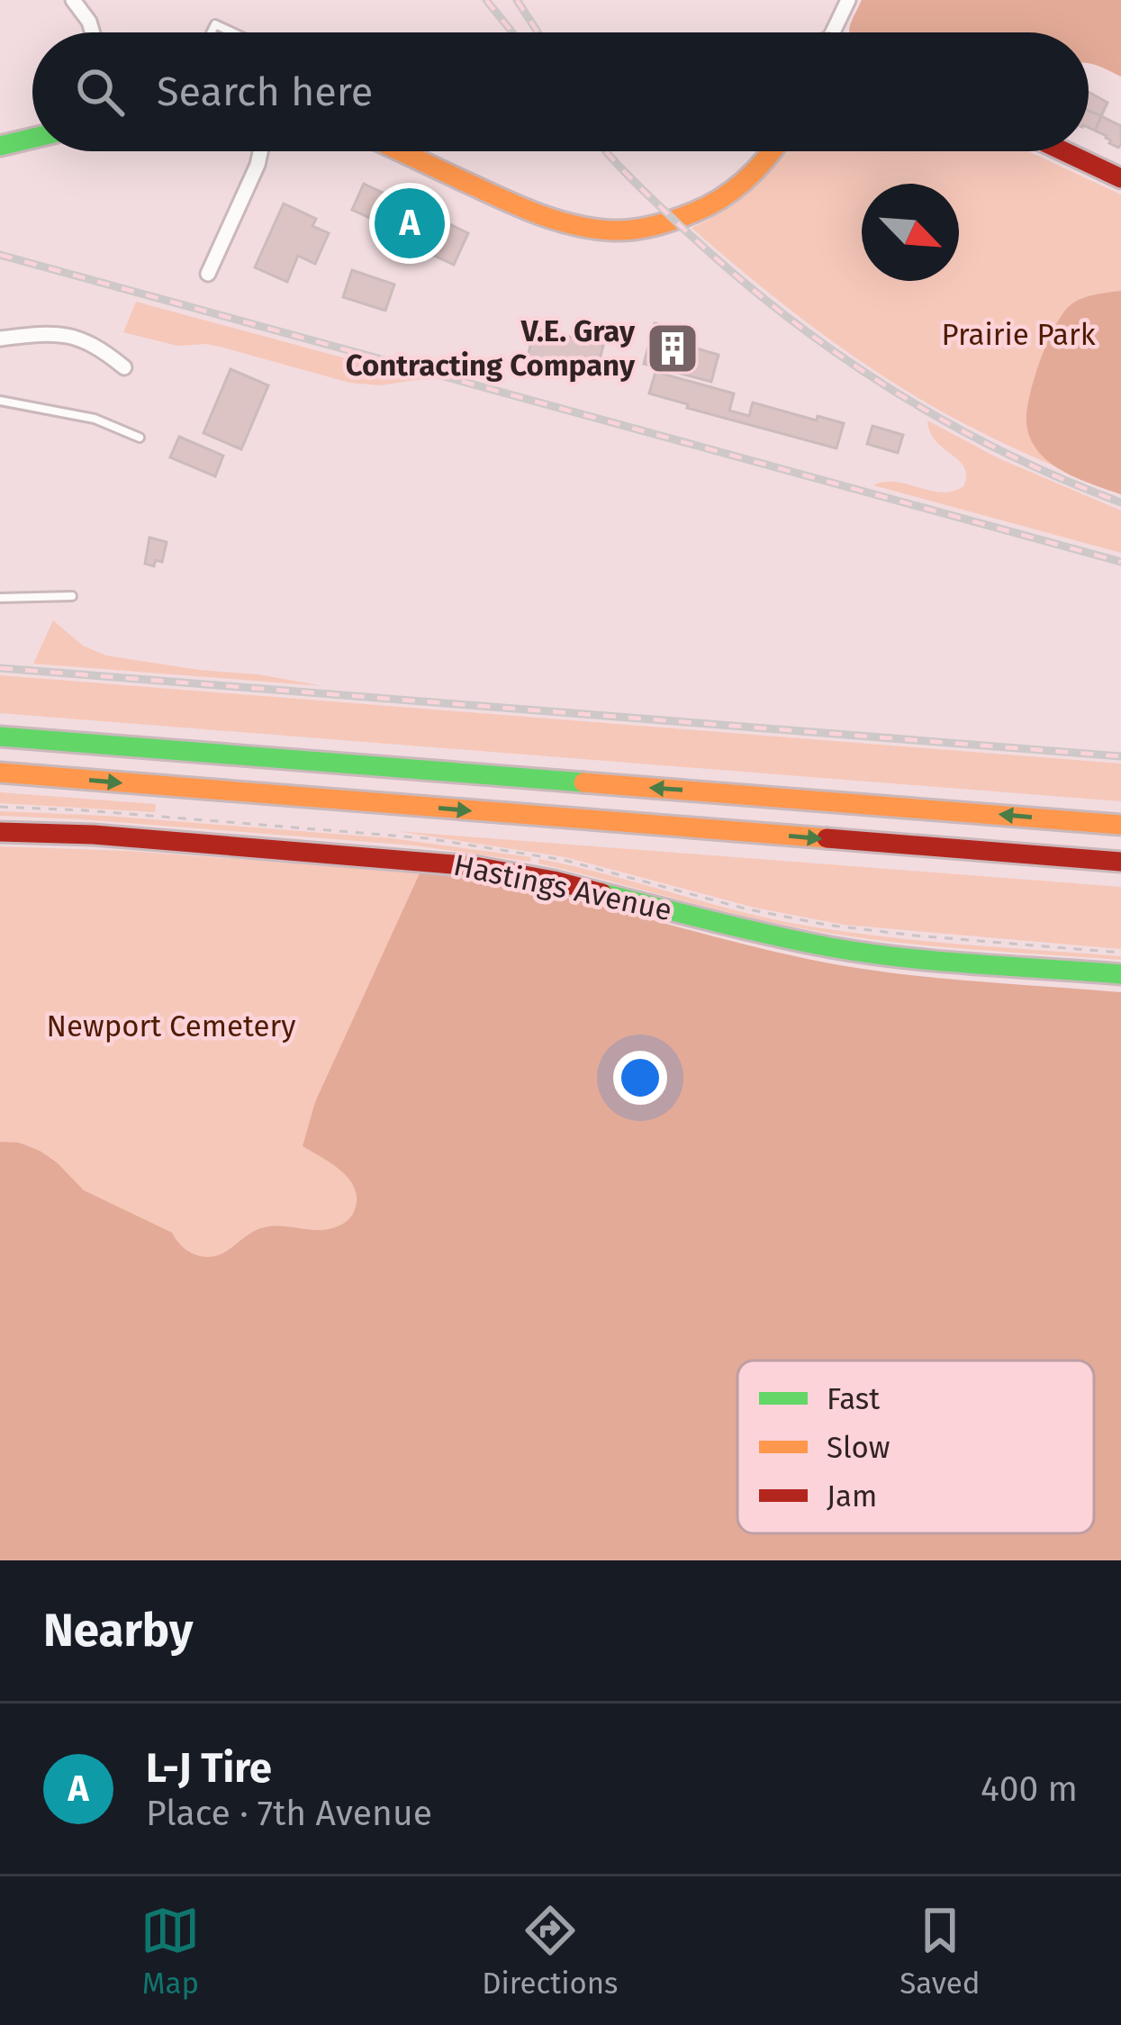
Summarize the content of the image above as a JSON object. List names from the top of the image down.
{
  "streets": {
    "main road": ["Hastings Avenue"]
  },
  "parks": ["Prairie Park", "Newport Cemetery"],
  "places": {
    "building": ["V.E. Gray Contracting Company"]
  },
  "legend": ["Fast", "Slow", "Jam"],
  "north": "bottom right",
  "page": {
    "search": "Search here",
    "pins": "A",
    "heading": "Nearby",
    "list": [
      {
        "mark": "A",
        "name": "L-J Tire",
        "note": "Place · 7th Avenue",
        "value": "400 m"
      }
    ],
    "nav": ["Map", "Directions", "Saved"]
  }
}
